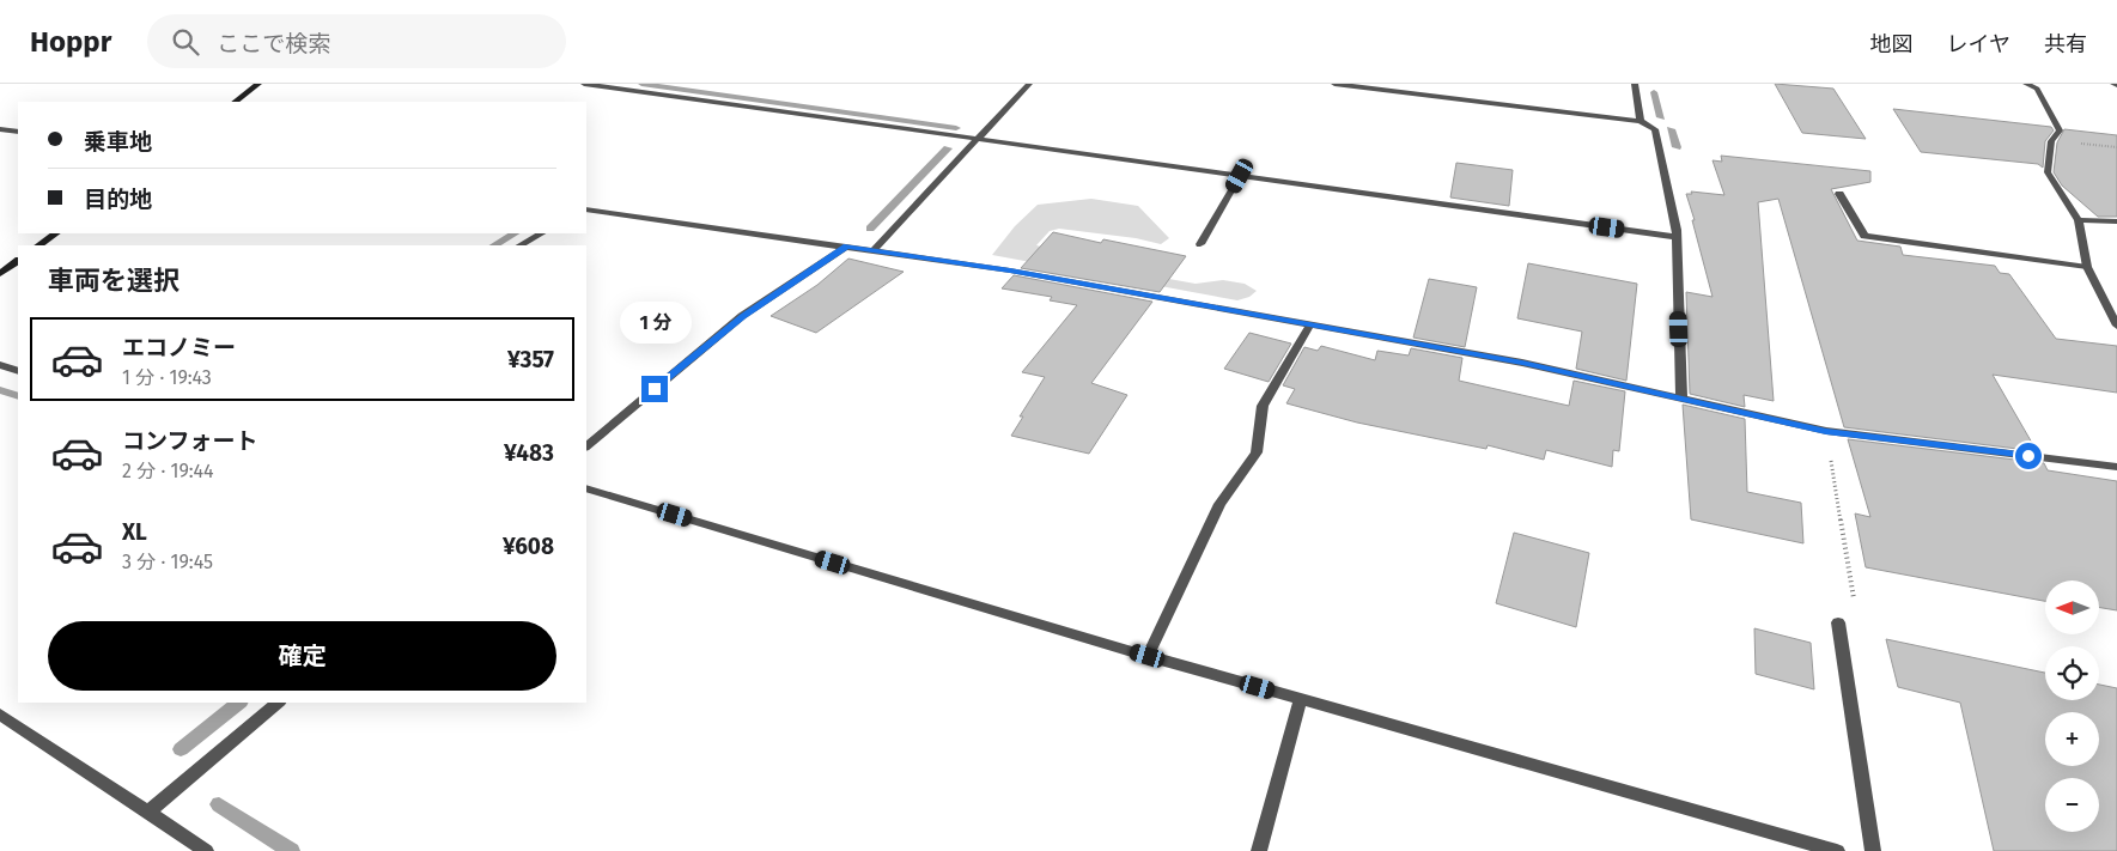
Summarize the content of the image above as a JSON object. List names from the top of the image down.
{
  "north": "left",
  "page": {
    "header": "Hoppr",
    "search": "ここで検索",
    "nav": ["地図", "レイヤ", "共有"],
    "banner": ["乗車地", "目的地"],
    "heading": "車両を選択",
    "bubble": "1 分",
    "list": [
      {
        "name": "エコノミー",
        "note": "1 分 · 19:43",
        "value": "¥357"
      },
      {
        "name": "コンフォート",
        "note": "2 分 · 19:44",
        "value": "¥483"
      },
      {
        "name": "XL",
        "note": "3 分 · 19:45",
        "value": "¥608"
      }
    ],
    "map_buttons": ["+", "−"],
    "buttons": "確定"
  }
}
